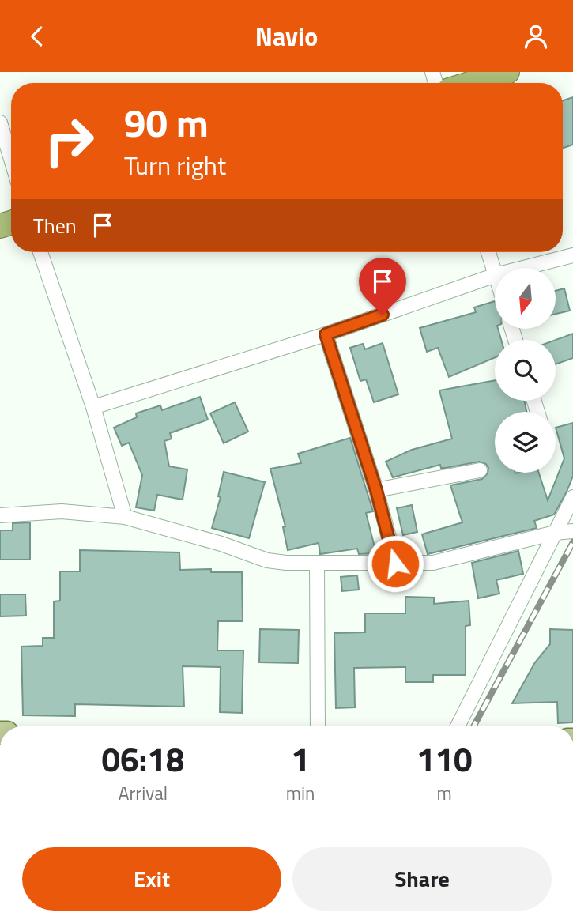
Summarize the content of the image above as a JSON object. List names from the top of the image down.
{
  "north": "bottom",
  "page": {
    "header": "Navio",
    "turn": ["90 m", "Turn right"],
    "then": "Then",
    "eta": [
      "06:18",
      "Arrival",
      "1",
      "min",
      "110",
      "m"
    ],
    "buttons": ["Exit", "Share"]
  }
}
